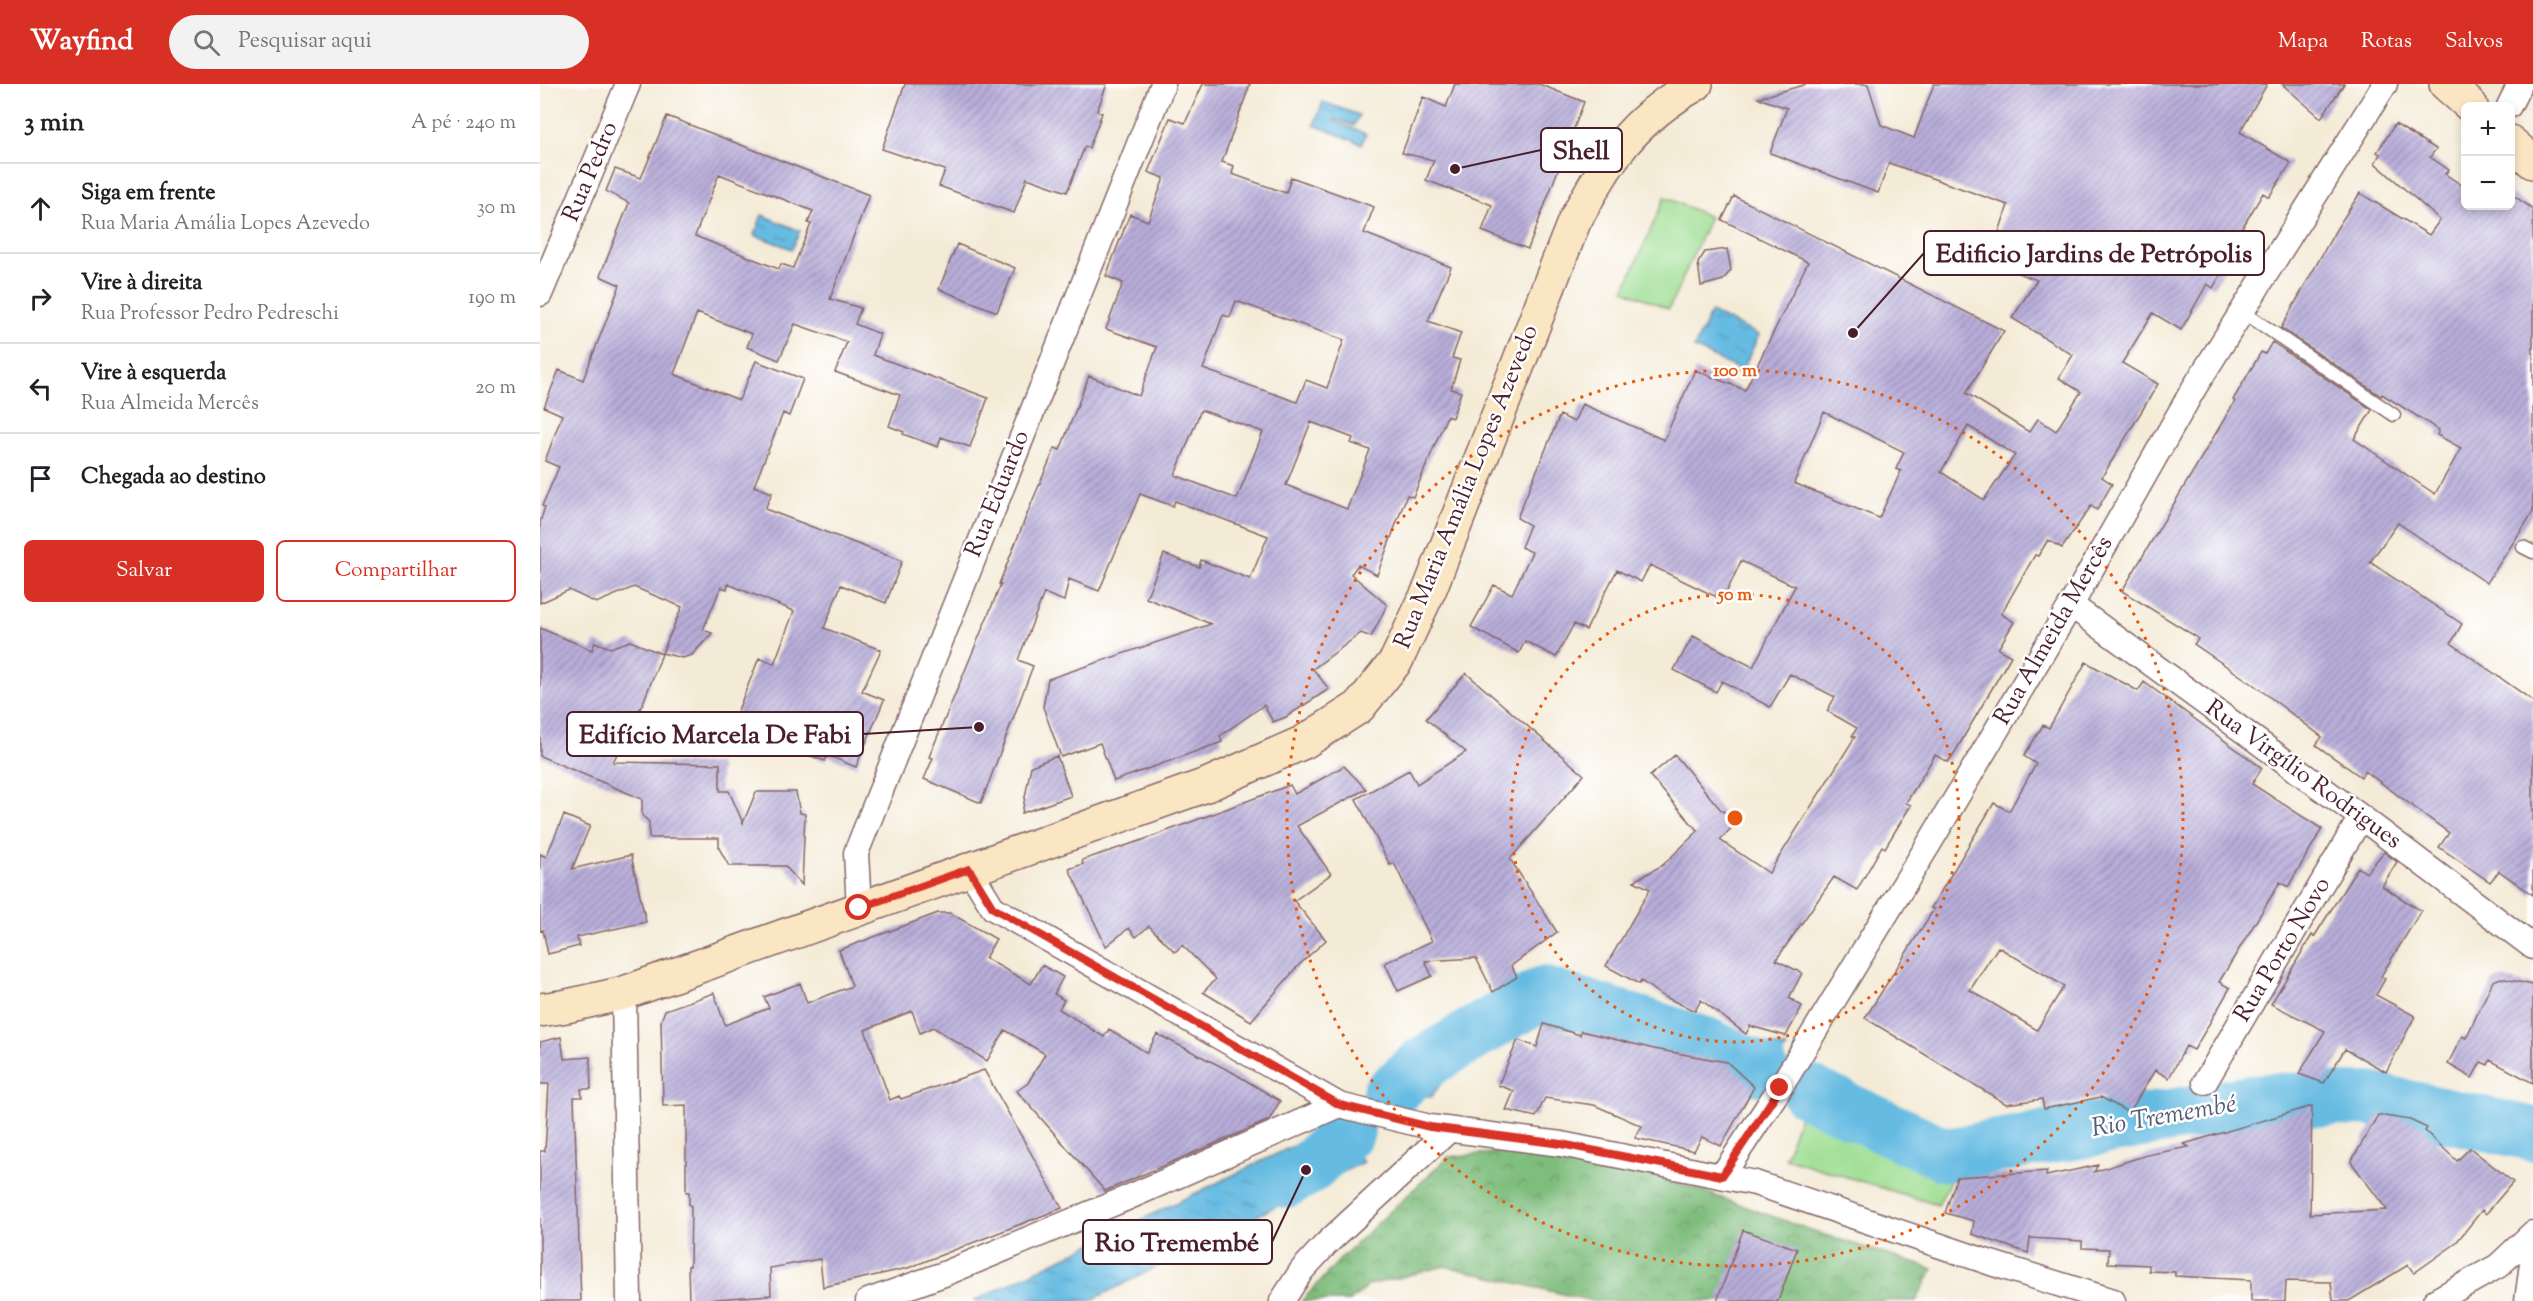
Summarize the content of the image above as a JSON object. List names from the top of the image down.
{
  "streets": {
    "main road": ["Rua Maria Amália Lopes Azevedo"],
    "street": [
      "Rua Pedro",
      "Rua Eduardo",
      "Rua Almeida Mercês",
      "Rua Virgílio Rodrigues",
      "Rua Porto Novo"
    ]
  },
  "crossings": [
    ["Rua Maria Amália Lopes Azevedo", "Rua Eduardo"],
    ["Rua Almeida Mercês", "Rua Virgílio Rodrigues"],
    ["Rua Virgílio Rodrigues", "Rua Porto Novo"]
  ],
  "water": ["Rio Tremembé"],
  "places": [
    "Shell",
    "Edificio Jardins de Petrópolis",
    "Edifício Marcela De Fabi",
    "Rio Tremembé"
  ],
  "page": {
    "header": "Wayfind",
    "search": "Pesquisar aqui",
    "nav": ["Mapa", "Rotas", "Salvos"],
    "heading": ["3 min", "A pé · 240 m"],
    "map_buttons": ["+", "−"],
    "list": [
      ["Siga em frente", "Rua Maria Amália Lopes Azevedo", "30 m"],
      ["Vire à direita", "Rua Professor Pedro Pedreschi", "190 m"],
      ["Vire à esquerda", "Rua Almeida Mercês", "20 m"],
      "Chegada ao destino"
    ],
    "buttons": ["Salvar", "Compartilhar"]
  },
  "rings": ["100 m", "50 m"]
}
